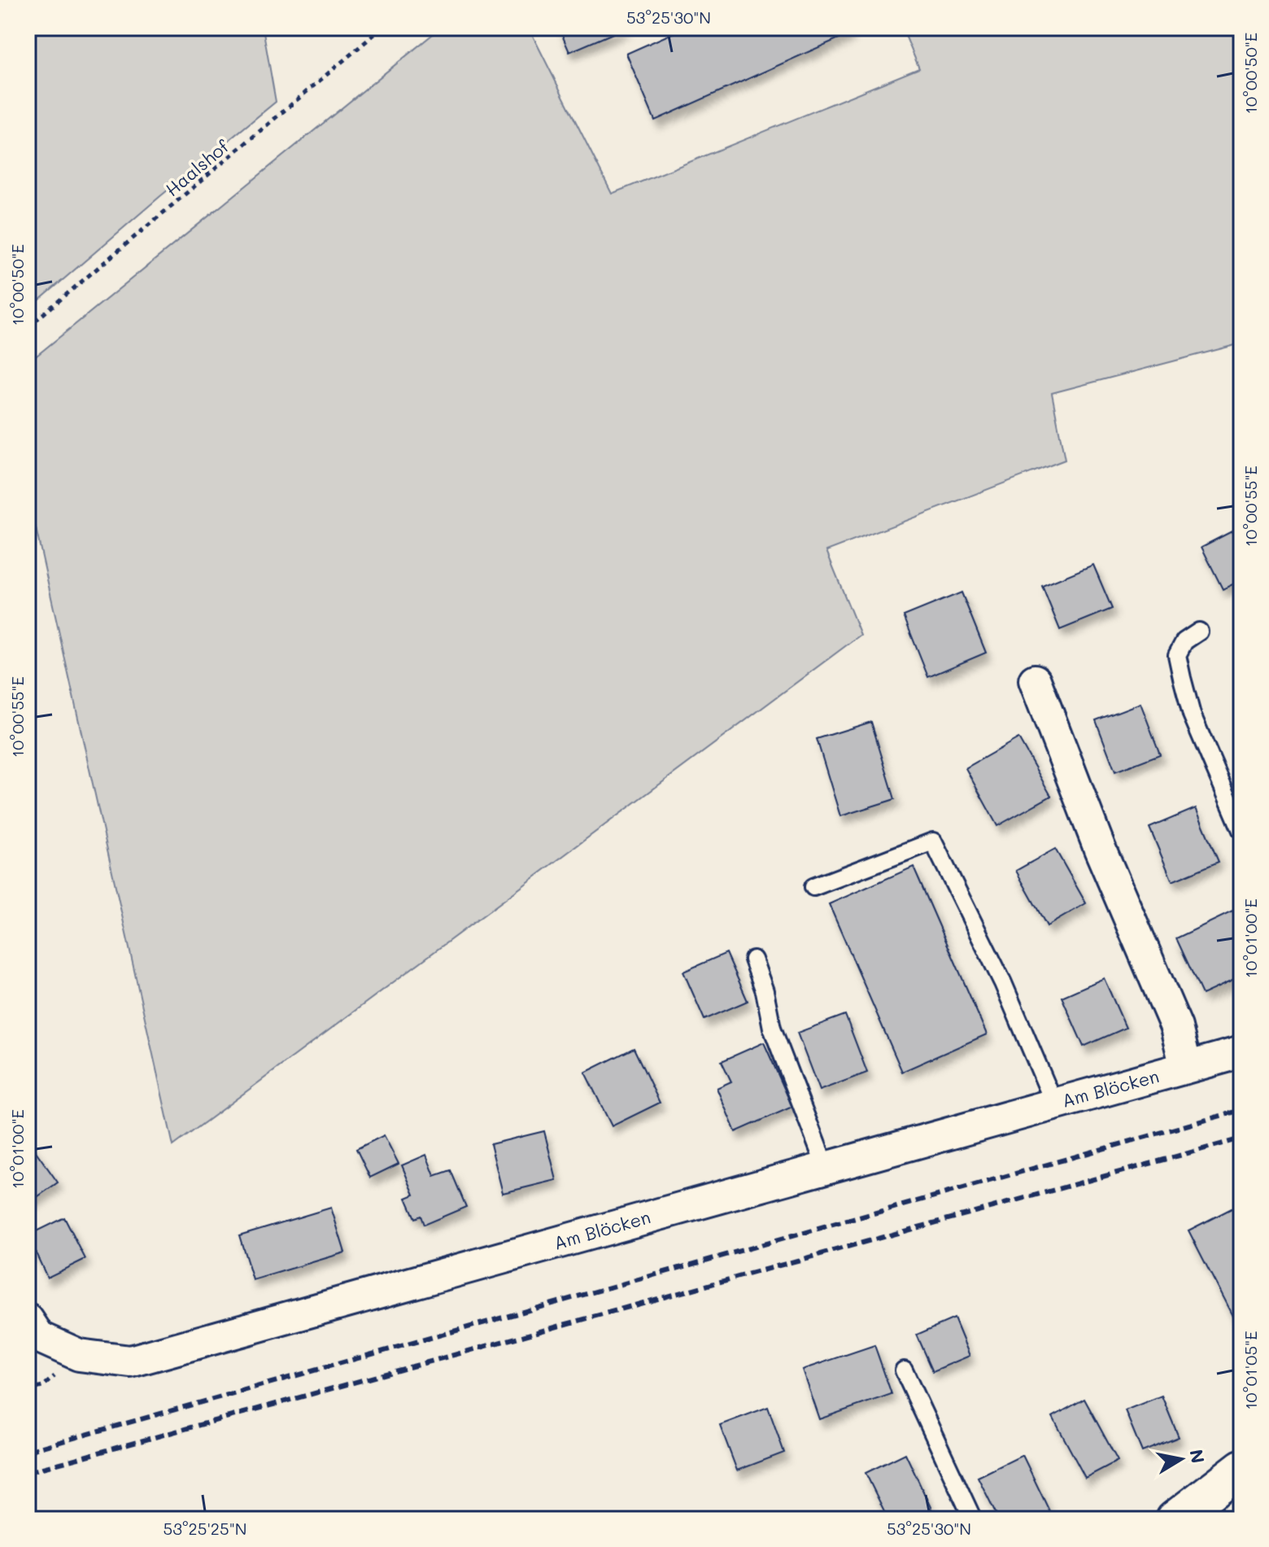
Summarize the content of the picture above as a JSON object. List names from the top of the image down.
{
  "streets": {
    "street": ["Am Blöcken"],
    "path": ["Haalshof"]
  },
  "north": "right",
  "coordinates": [
    "53°25'30\"N",
    "10°00'50\"E",
    "10°00'55\"E",
    "10°01'00\"E",
    "10°01'05\"E",
    "53°25'25\"N"
  ]
}
